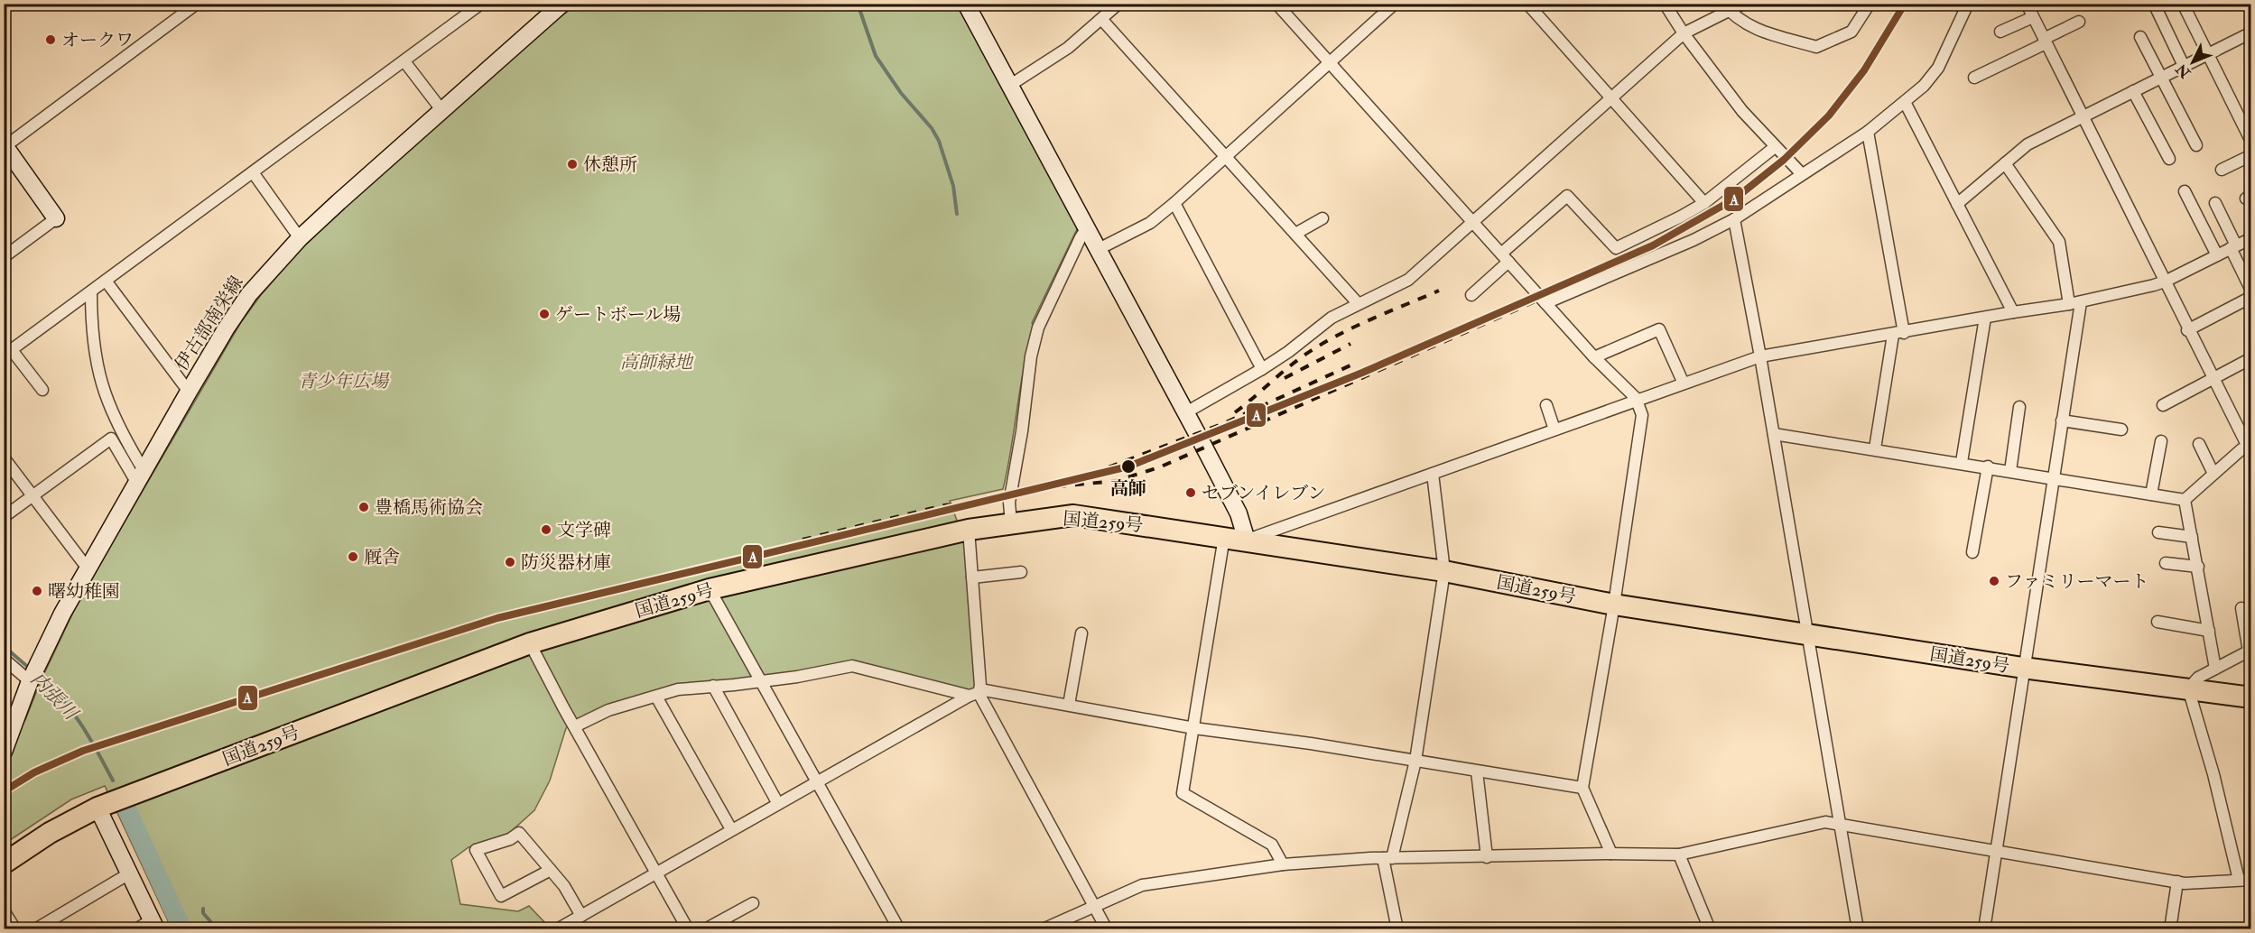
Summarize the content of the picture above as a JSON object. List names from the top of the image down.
{
  "streets": {
    "highway": ["国道259号"],
    "main road": ["伊古部南栄線"]
  },
  "water": ["内張川"],
  "parks": ["高師緑地", "青少年広場"],
  "places": [
    "オークワ",
    "休憩所",
    "ゲートボール場",
    "高師",
    "セブンイレブン",
    "豊橋馬術協会",
    "文学碑",
    "厩舎",
    "防災器材庫",
    "ファミリーマート",
    "曙幼稚園"
  ],
  "lines": ["transit line A"],
  "north": "bottom left"
}
